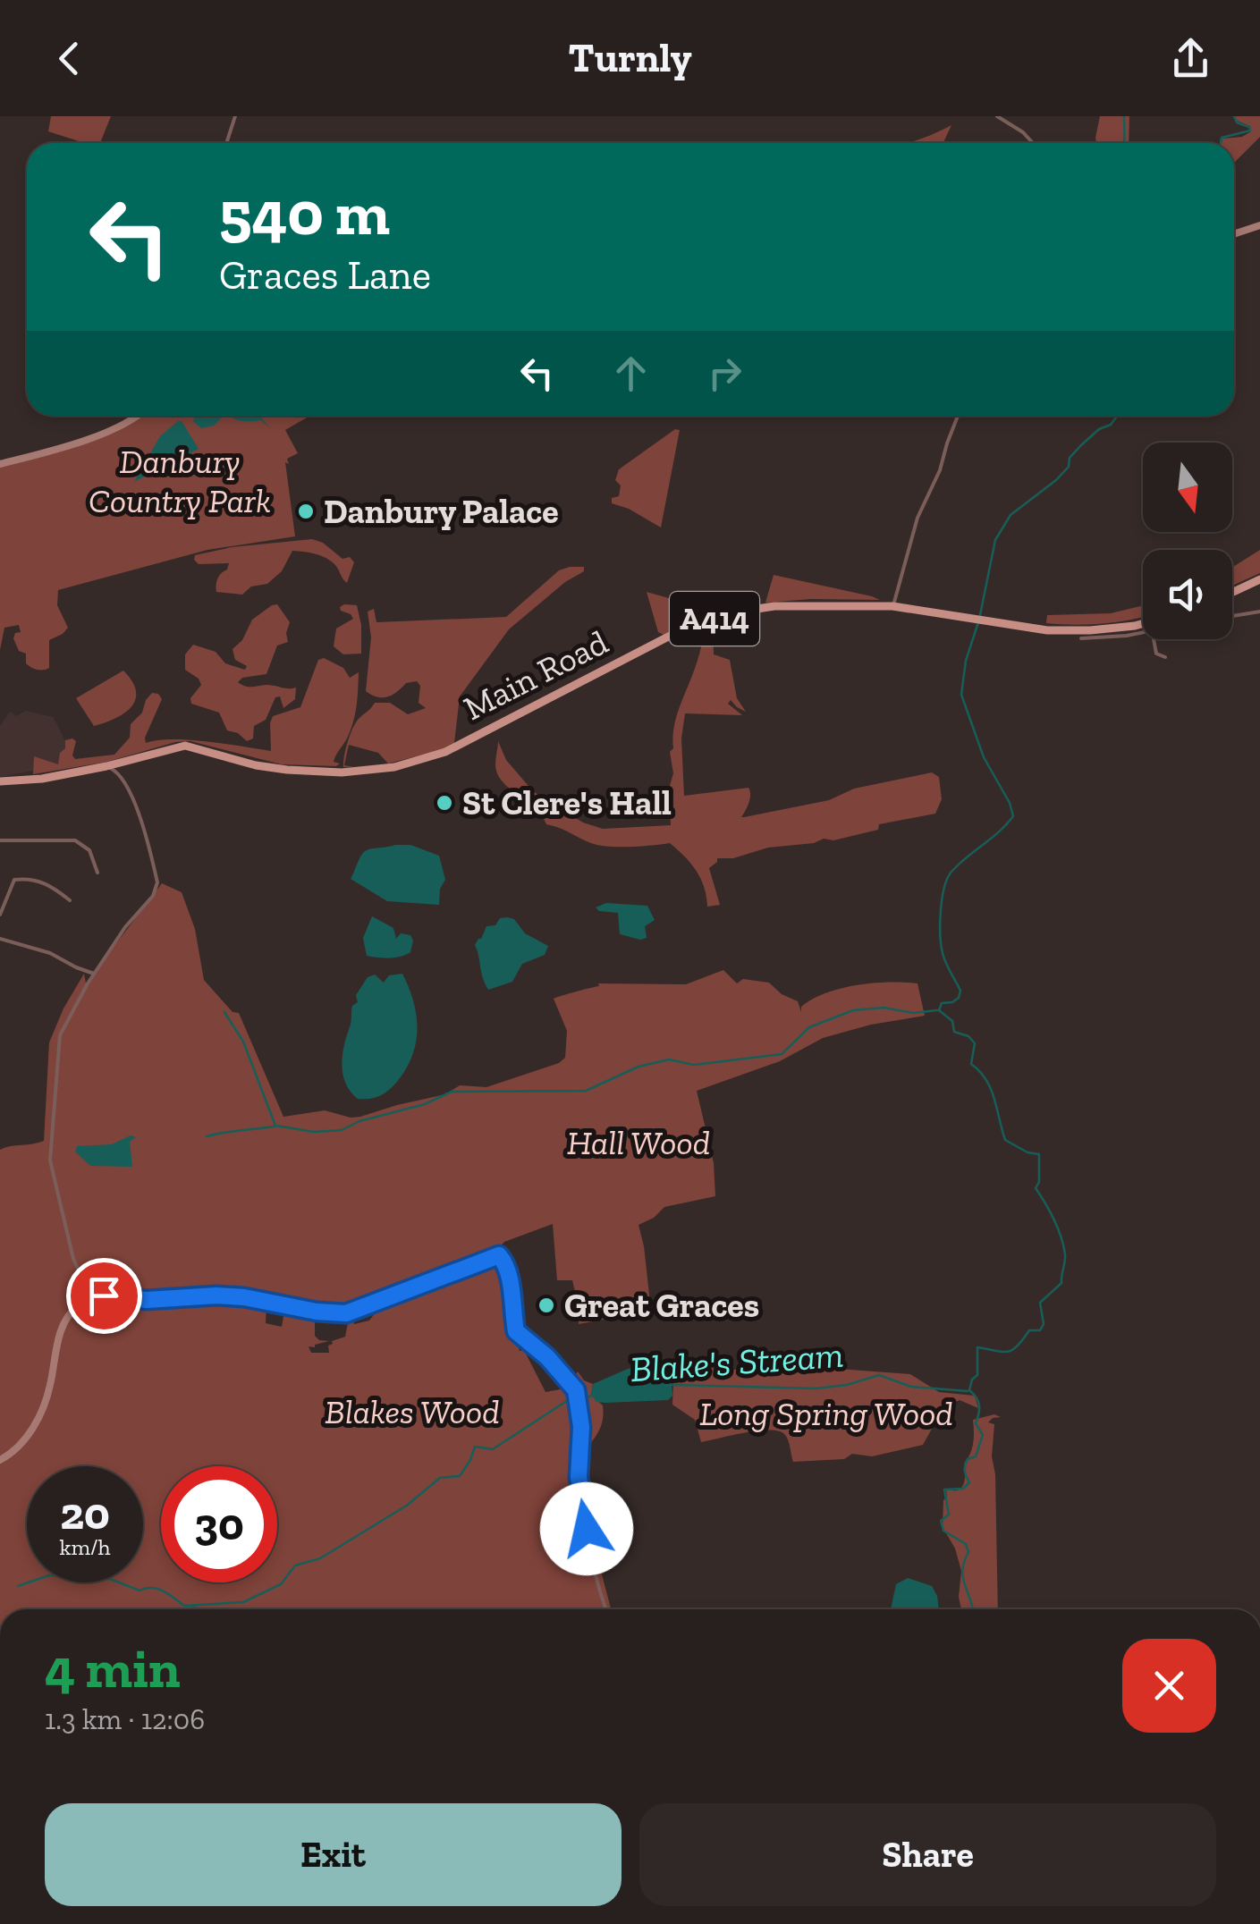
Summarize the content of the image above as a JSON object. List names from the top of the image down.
{
  "streets": {
    "main road": ["A414", "Main Road"]
  },
  "crossings": [
    ["A414", "Main Road"]
  ],
  "water": ["Blake's Stream"],
  "parks": [
    "Danbury Country Park",
    "Hall Wood",
    "Blakes Wood",
    "Long Spring Wood"
  ],
  "places": ["Danbury Palace", "St Clere's Hall", "Great Graces"],
  "north": "bottom",
  "page": {
    "header": "Turnly",
    "turn": ["540 m", "Graces Lane"],
    "speed": "20 km/h",
    "limit": "30",
    "heading": ["4 min", "1.3 km · 12:06"],
    "buttons": ["Exit", "Share"]
  }
}
